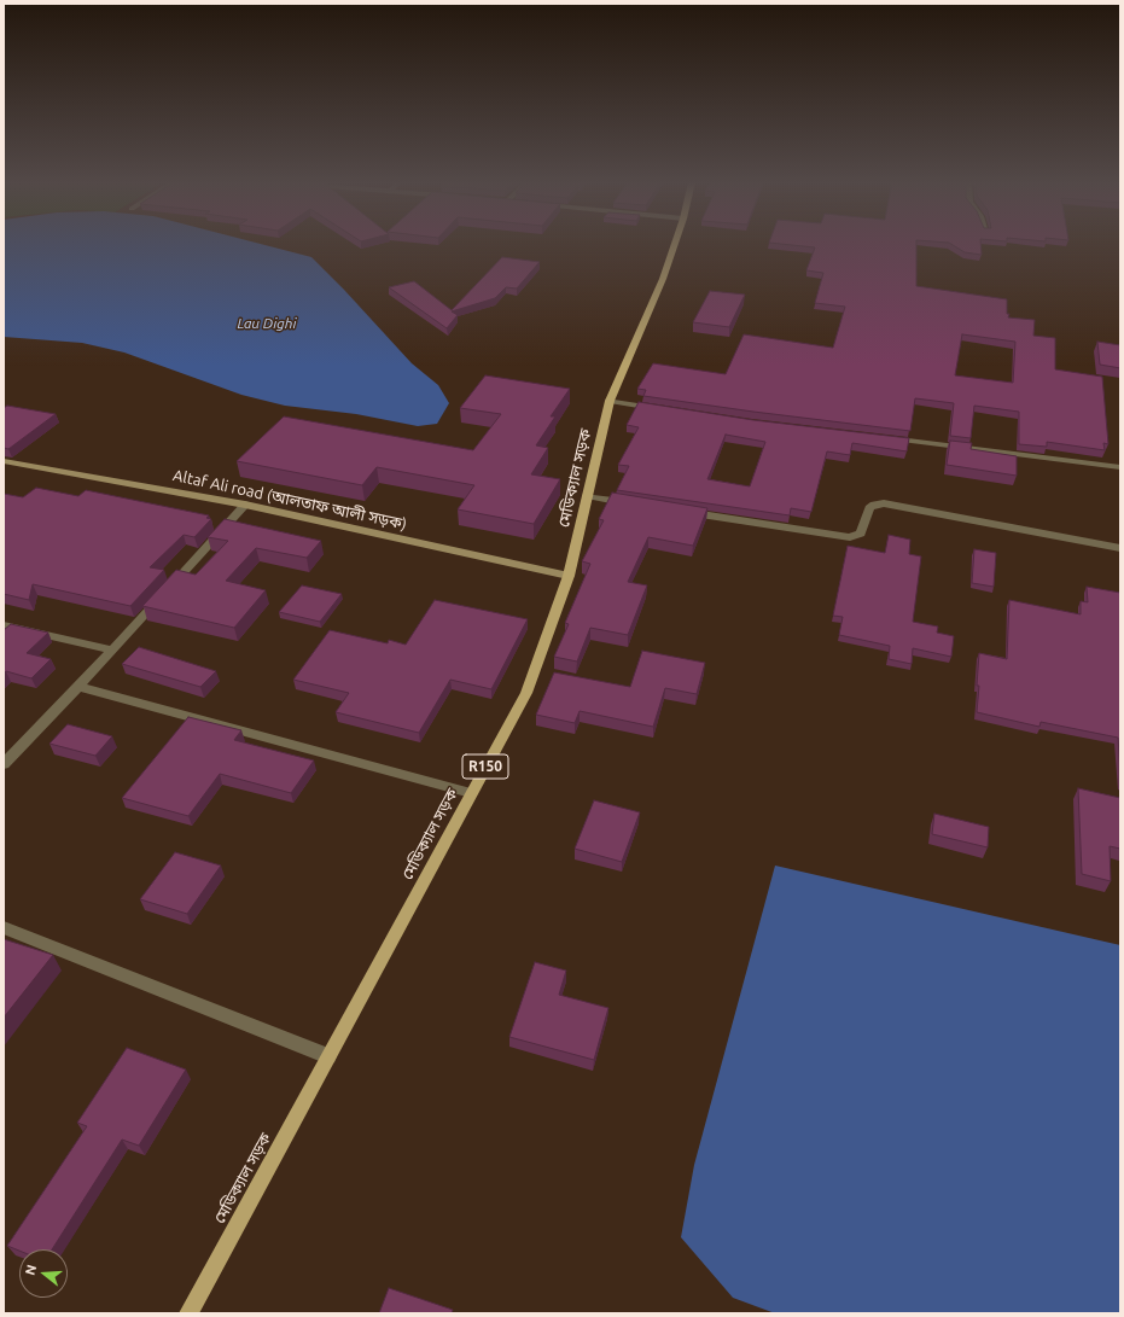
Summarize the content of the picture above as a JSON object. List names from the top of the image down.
{
  "streets": {
    "main road": ["মেডিক্যাল সড়ক", "Altaf Ali road (আলতাফ আলী সড়ক)", "R150"]
  },
  "crossings": [
    ["মেডিক্যাল সড়ক", "Altaf Ali road (আলতাফ আলী সড়ক)"]
  ],
  "water": ["Lau Dighi"],
  "north": "left"
}
